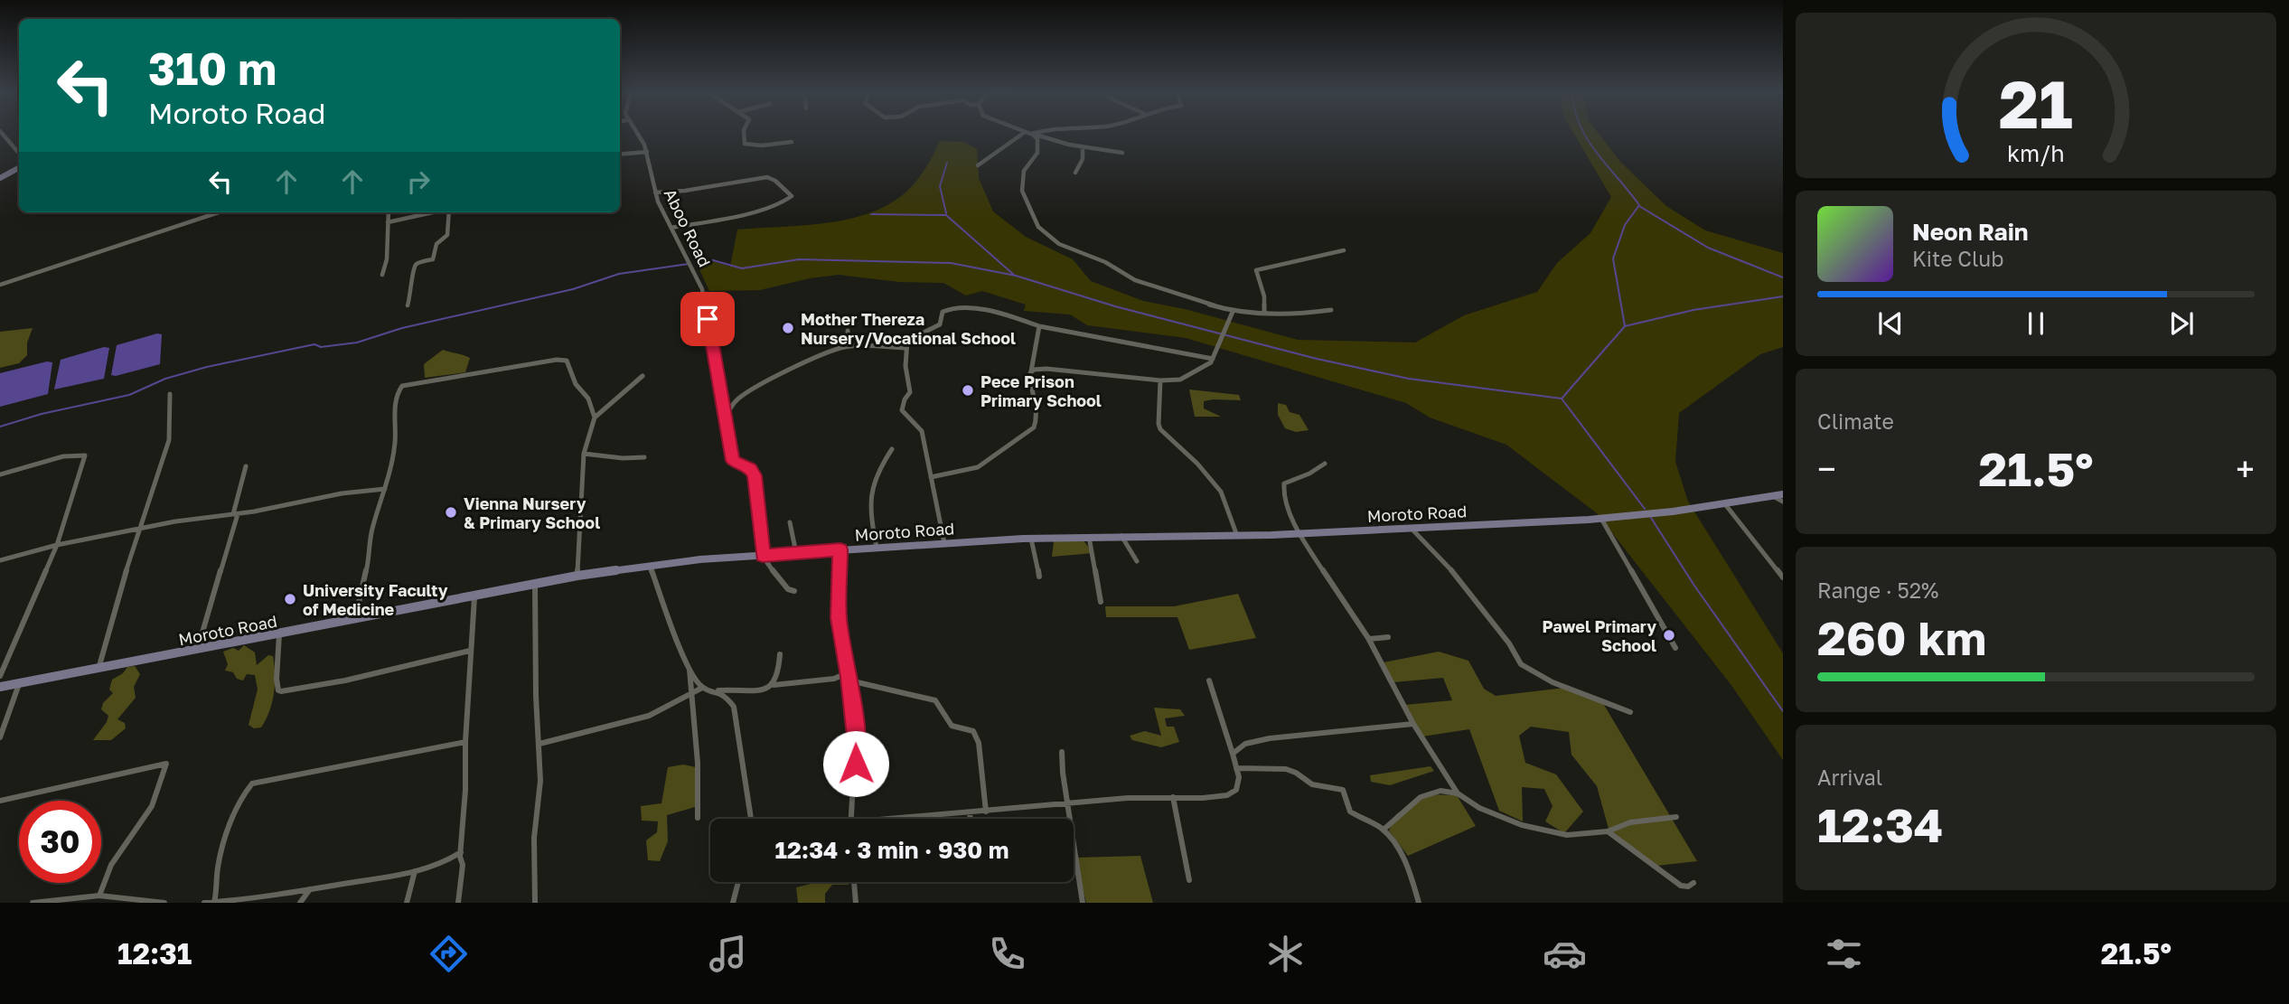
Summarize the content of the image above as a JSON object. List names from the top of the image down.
{
  "streets": {
    "main road": ["Moroto Road"],
    "street": ["Aboo Road"]
  },
  "crossings": [
    ["Aboo Road", "Moroto Road"]
  ],
  "places": [
    "Mother Thereza Nursery/Vocational School",
    "Pece Prison Primary School",
    "Vienna Nursery & Primary School",
    "University Faculty of Medicine",
    "Pawel Primary School"
  ],
  "page": {
    "turn": ["310 m", "Moroto Road"],
    "song": ["Neon Rain", "Kite Club"],
    "tile": [
      "Climate",
      ["Range · 52%", "260 km"],
      ["Arrival", "12:34"]
    ],
    "heat": ["−", "21.5°", "+"],
    "limit": "30",
    "trip": "12:34 · 3 min · 930 m",
    "tabs": ["12:31", "21.5°"],
    "gauge": ["21", "km/h"]
  }
}
